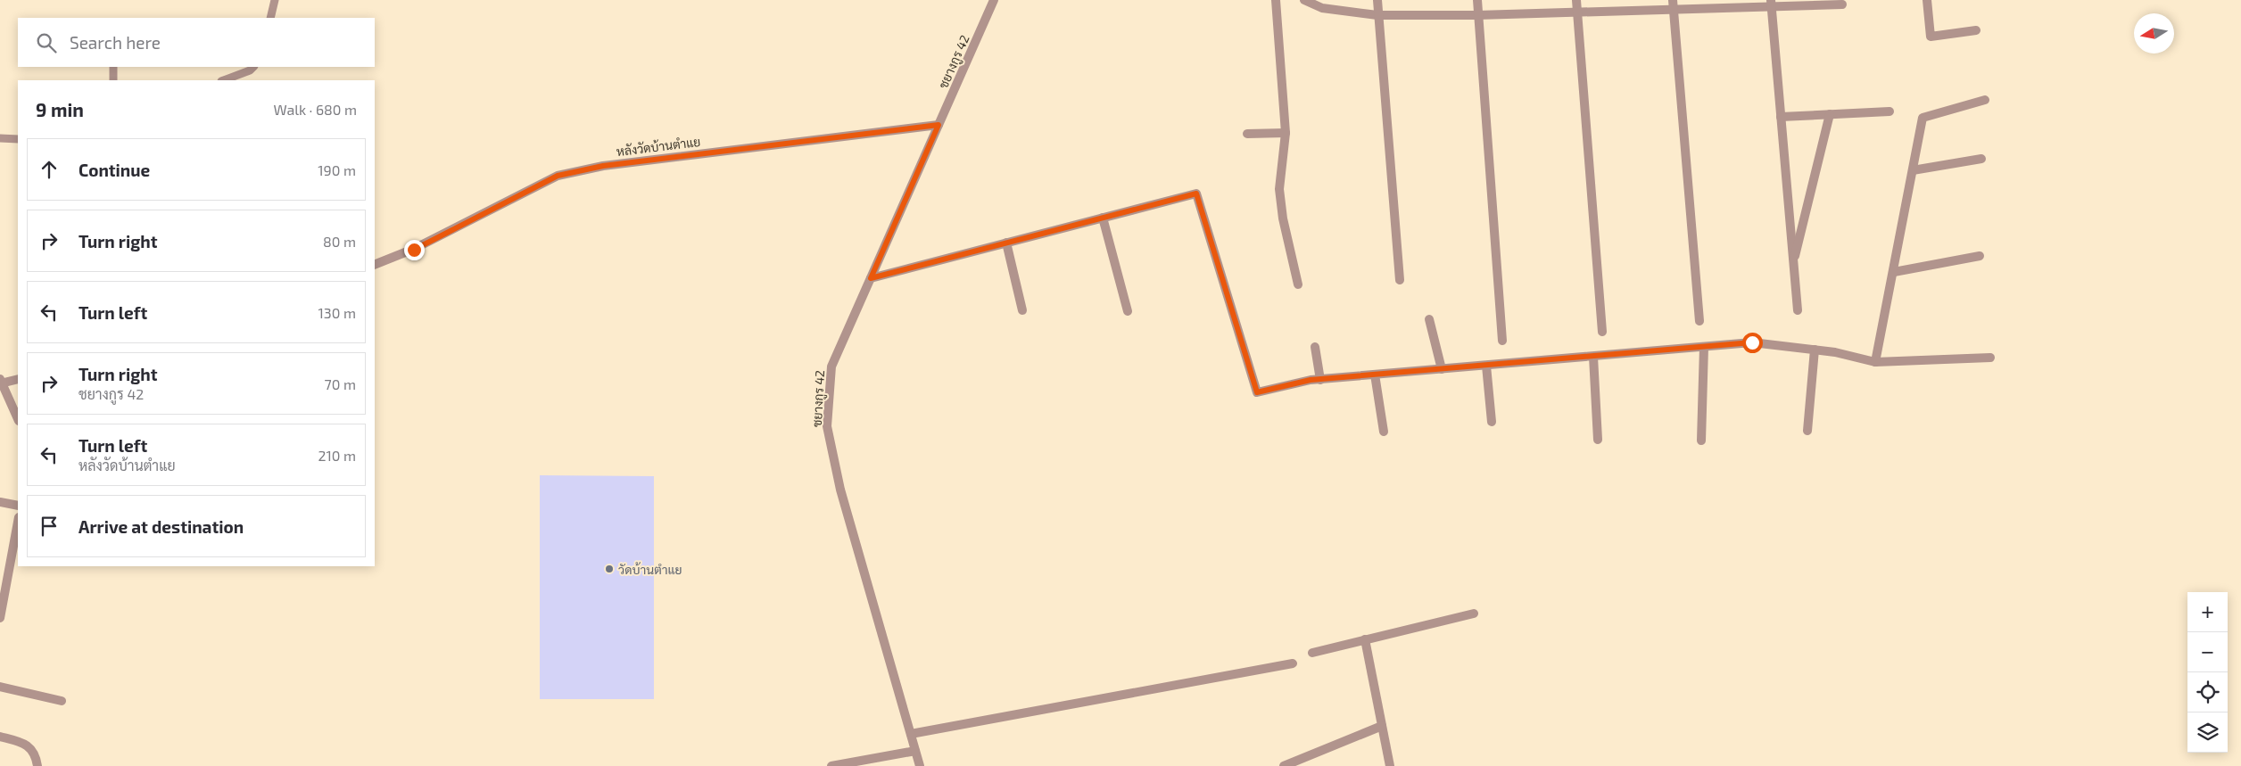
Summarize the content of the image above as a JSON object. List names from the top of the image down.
{
  "streets": {
    "street": ["ชยางกูร 42", "หลังวัดบ้านตำแย"]
  },
  "crossings": [
    ["ชยางกูร 42", "หลังวัดบ้านตำแย"]
  ],
  "places": ["วัดบ้านตำแย"],
  "north": "left",
  "page": {
    "search": "Search here",
    "heading": ["9 min", "Walk · 680 m"],
    "list": [
      ["Continue", "190 m"],
      ["Turn right", "80 m"],
      ["Turn left", "130 m"],
      ["Turn right", "ชยางกูร 42", "70 m"],
      ["Turn left", "หลังวัดบ้านตำแย", "210 m"],
      "Arrive at destination"
    ],
    "map_buttons": ["+", "−"]
  }
}
